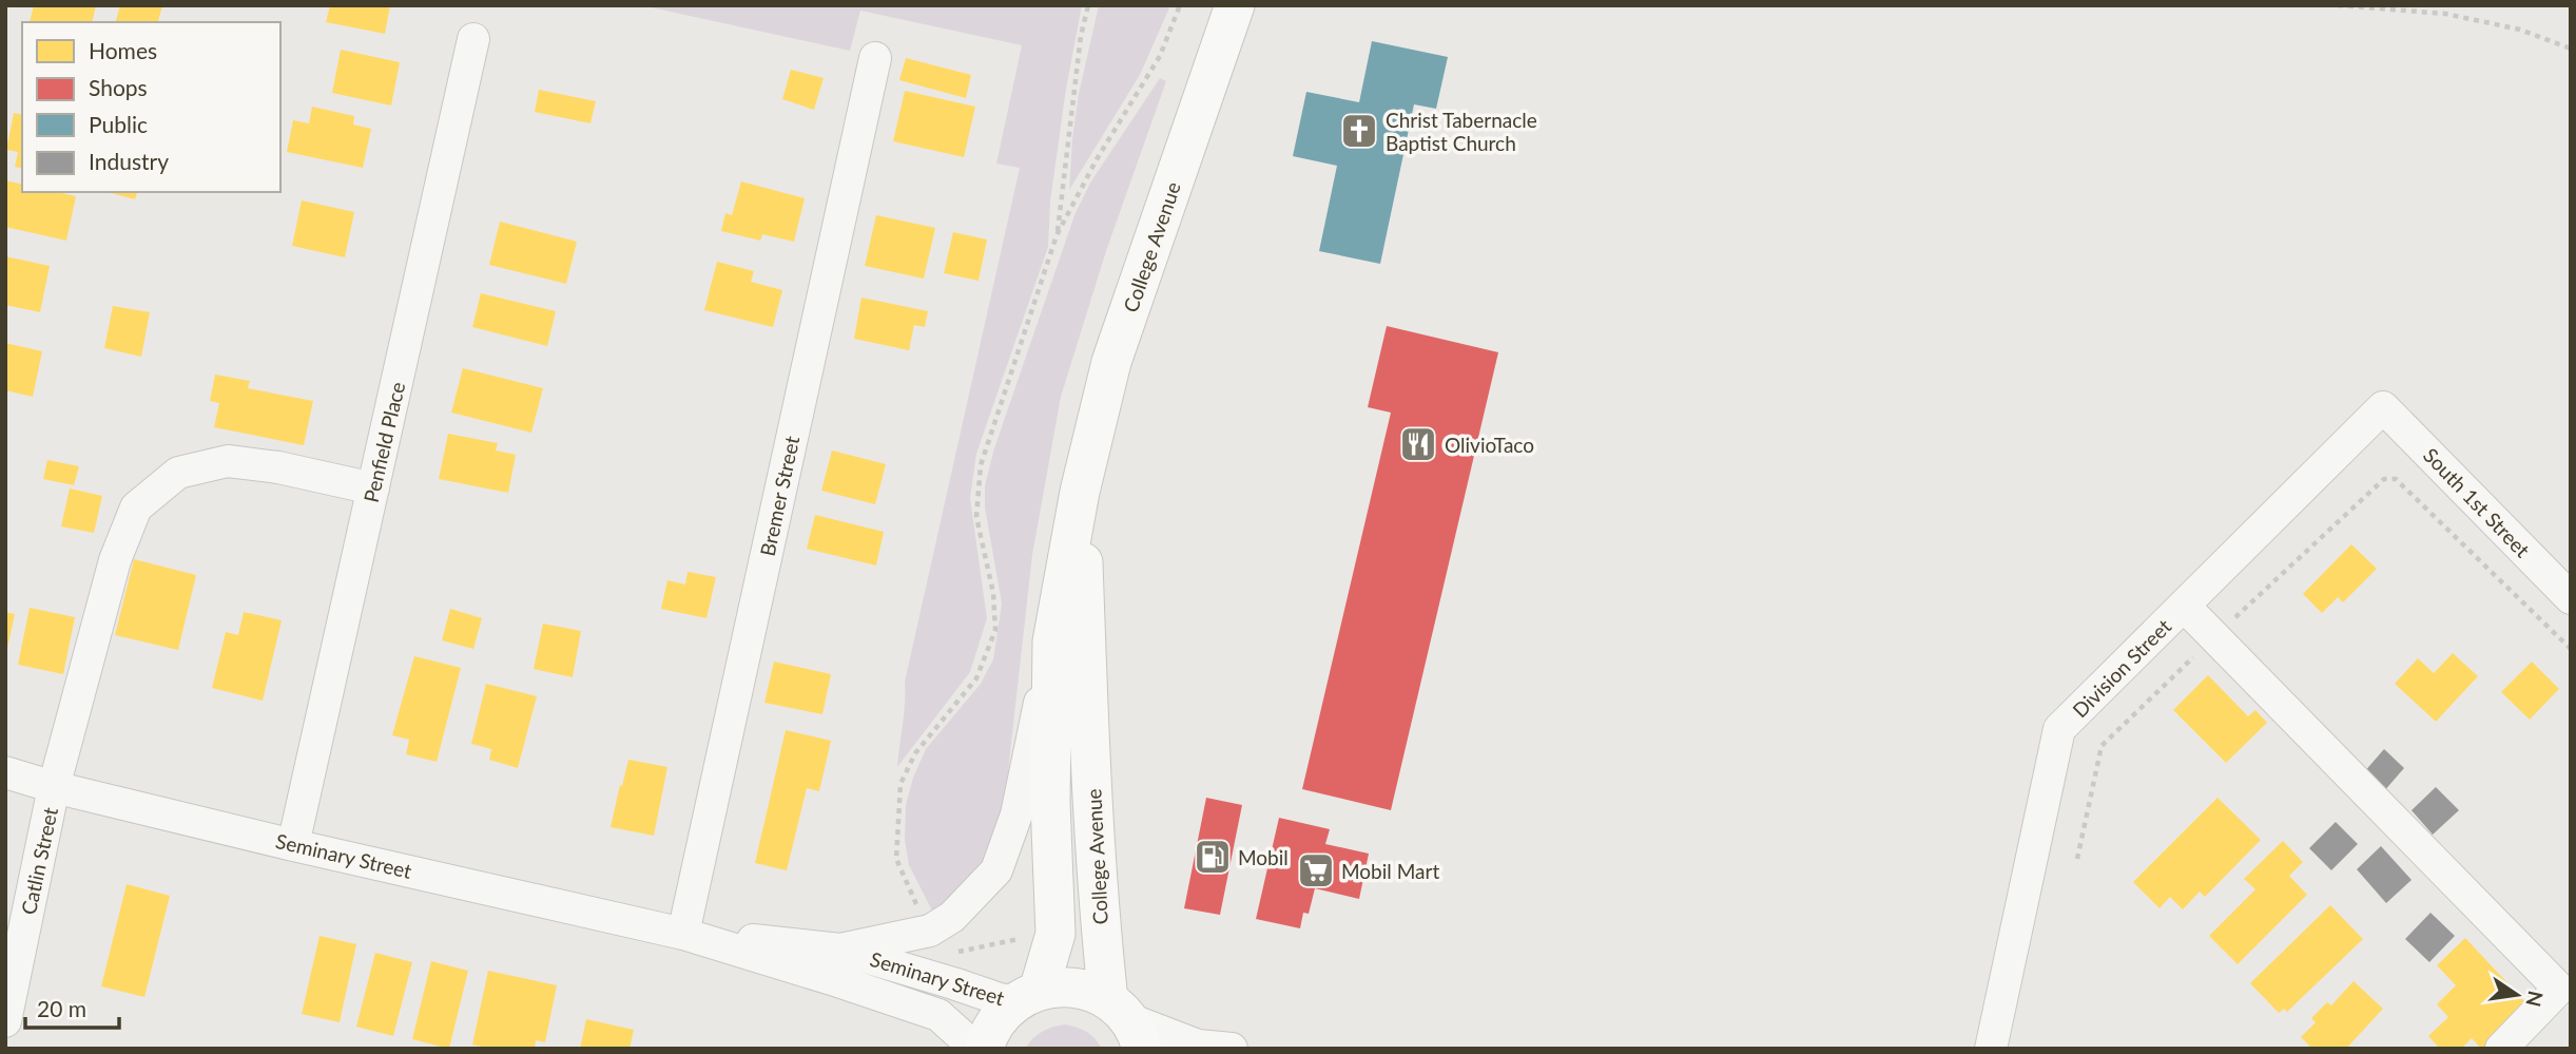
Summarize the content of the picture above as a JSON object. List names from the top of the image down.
{
  "streets": {
    "main road": ["College Avenue"],
    "street": [
      "Penfield Place",
      "Bremer Street",
      "South 1st Street",
      "Division Street",
      "Seminary Street",
      "Catlin Street"
    ]
  },
  "crossings": [
    ["College Avenue", "Seminary Street"],
    ["Penfield Place", "Seminary Street"],
    ["Penfield Place", "Catlin Street"],
    ["Bremer Street", "Seminary Street"],
    ["South 1st Street", "Division Street"],
    ["Seminary Street", "Catlin Street"]
  ],
  "places": {
    "church": ["Christ Tabernacle Baptist Church"],
    "restaurant": ["OlivioTaco"],
    "fuel station": ["Mobil"],
    "supermarket": ["Mobil Mart"]
  },
  "legend": [
    "Homes",
    "Shops",
    "Public",
    "Industry"
  ],
  "scale_bar": "20 m",
  "north": "right"
}
